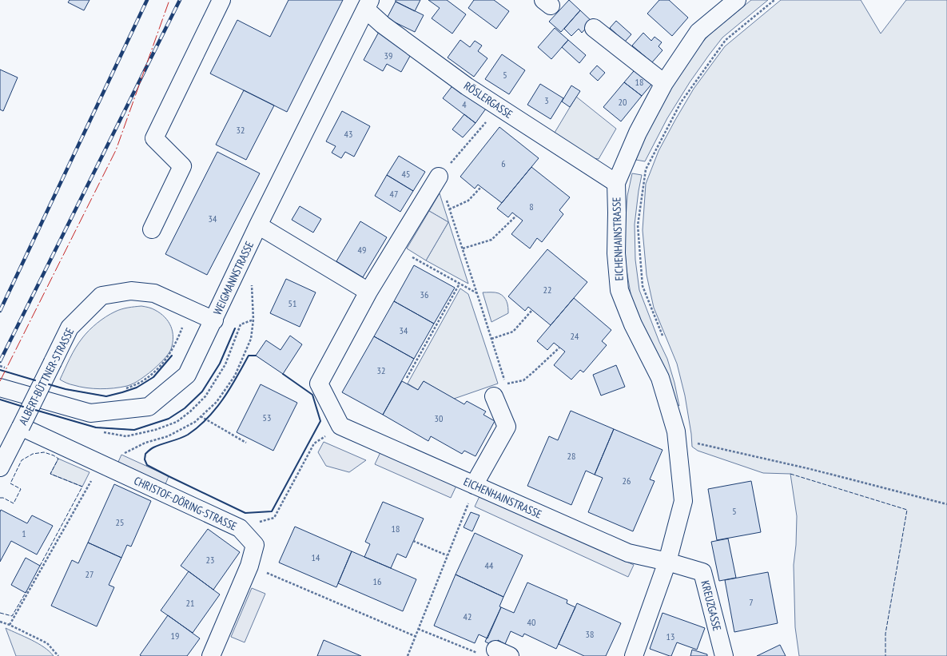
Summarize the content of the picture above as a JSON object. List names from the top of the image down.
{
  "streets": {
    "street": [
      "RÖSLERGASSE",
      "EICHENHAINSTRASSE",
      "WEIGMANNSTRASSE",
      "ALBERT-BÜTTNER-STRASSE",
      "CHRISTOF-DÖRING-STRASSE",
      "KREUZGASSE"
    ]
  },
  "crossings": [
    ["RÖSLERGASSE", "EICHENHAINSTRASSE"],
    ["RÖSLERGASSE", "WEIGMANNSTRASSE"],
    ["EICHENHAINSTRASSE", "KREUZGASSE"],
    ["WEIGMANNSTRASSE", "ALBERT-BÜTTNER-STRASSE"],
    ["ALBERT-BÜTTNER-STRASSE", "CHRISTOF-DÖRING-STRASSE"]
  ],
  "house_numbers": [
    "39",
    "5",
    "18",
    "3",
    "20",
    "4",
    "32",
    "43",
    "6",
    "45",
    "47",
    "8",
    "34",
    "49",
    "22",
    "36",
    "51",
    "34",
    "24",
    "32",
    "53",
    "30",
    "28",
    "26",
    "5",
    "25",
    "18",
    "1",
    "14",
    "23",
    "44",
    "27",
    "16",
    "7",
    "21",
    "42",
    "40",
    "38",
    "19",
    "13"
  ]
}
